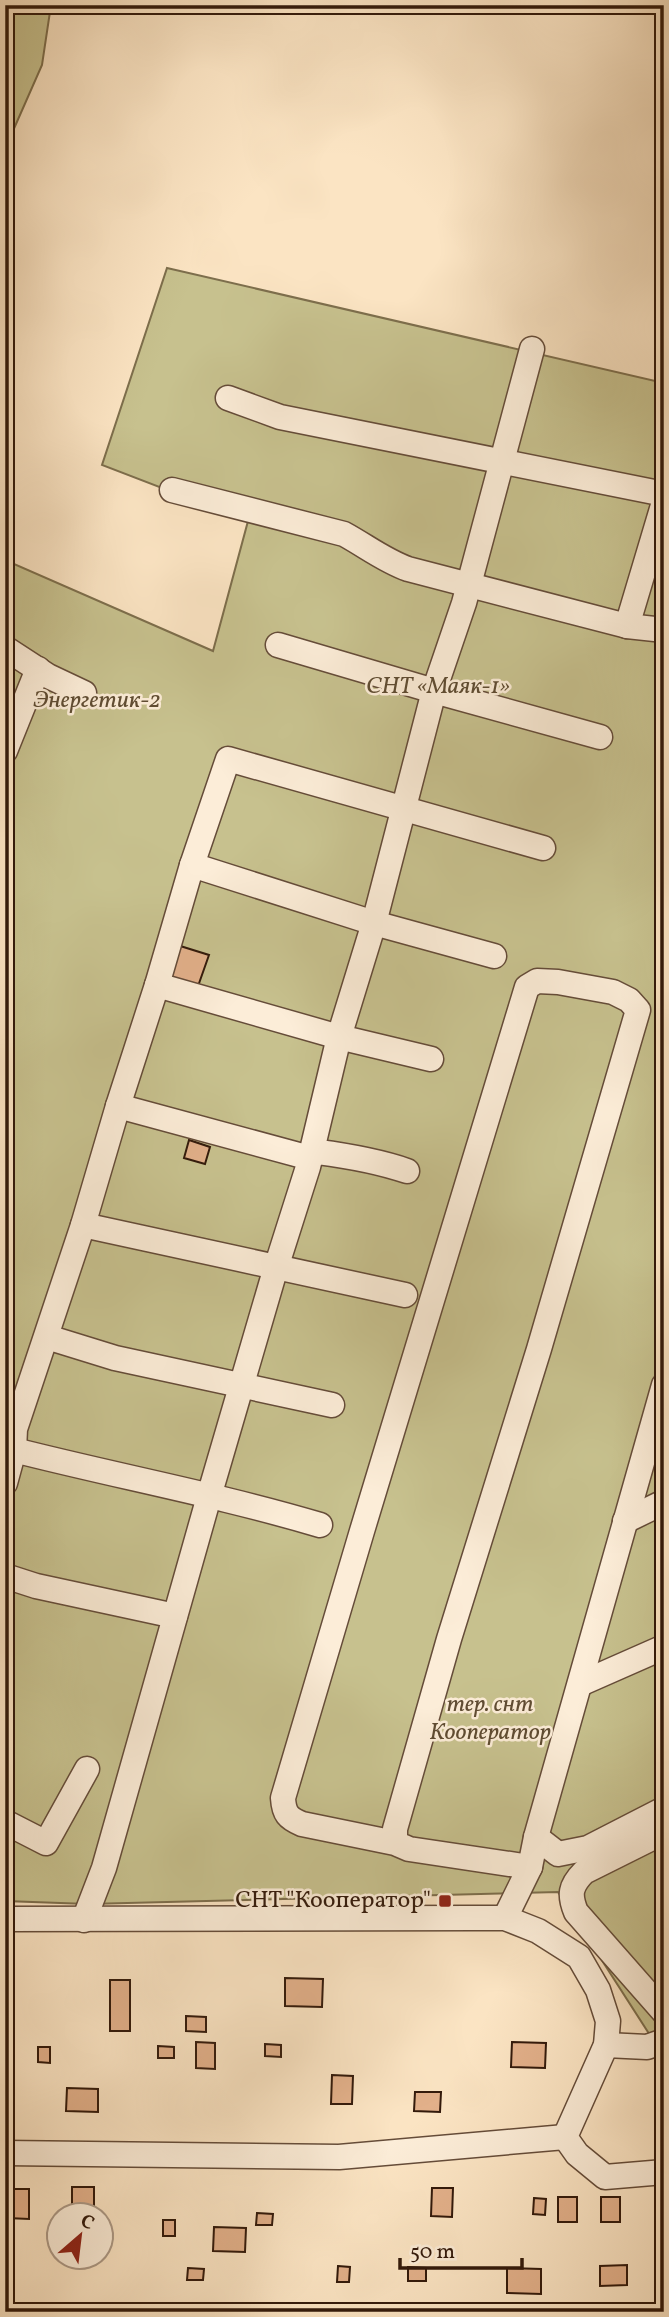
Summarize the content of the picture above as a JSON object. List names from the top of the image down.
{
  "parks": ["СНТ «Маяк-1»", "Энергетик-2", "тер. снт Кооператор"],
  "places": {
    "transit": ["СНТ \"Кооператор\""]
  },
  "scale_bar": "50 m",
  "north": "top right"
}
